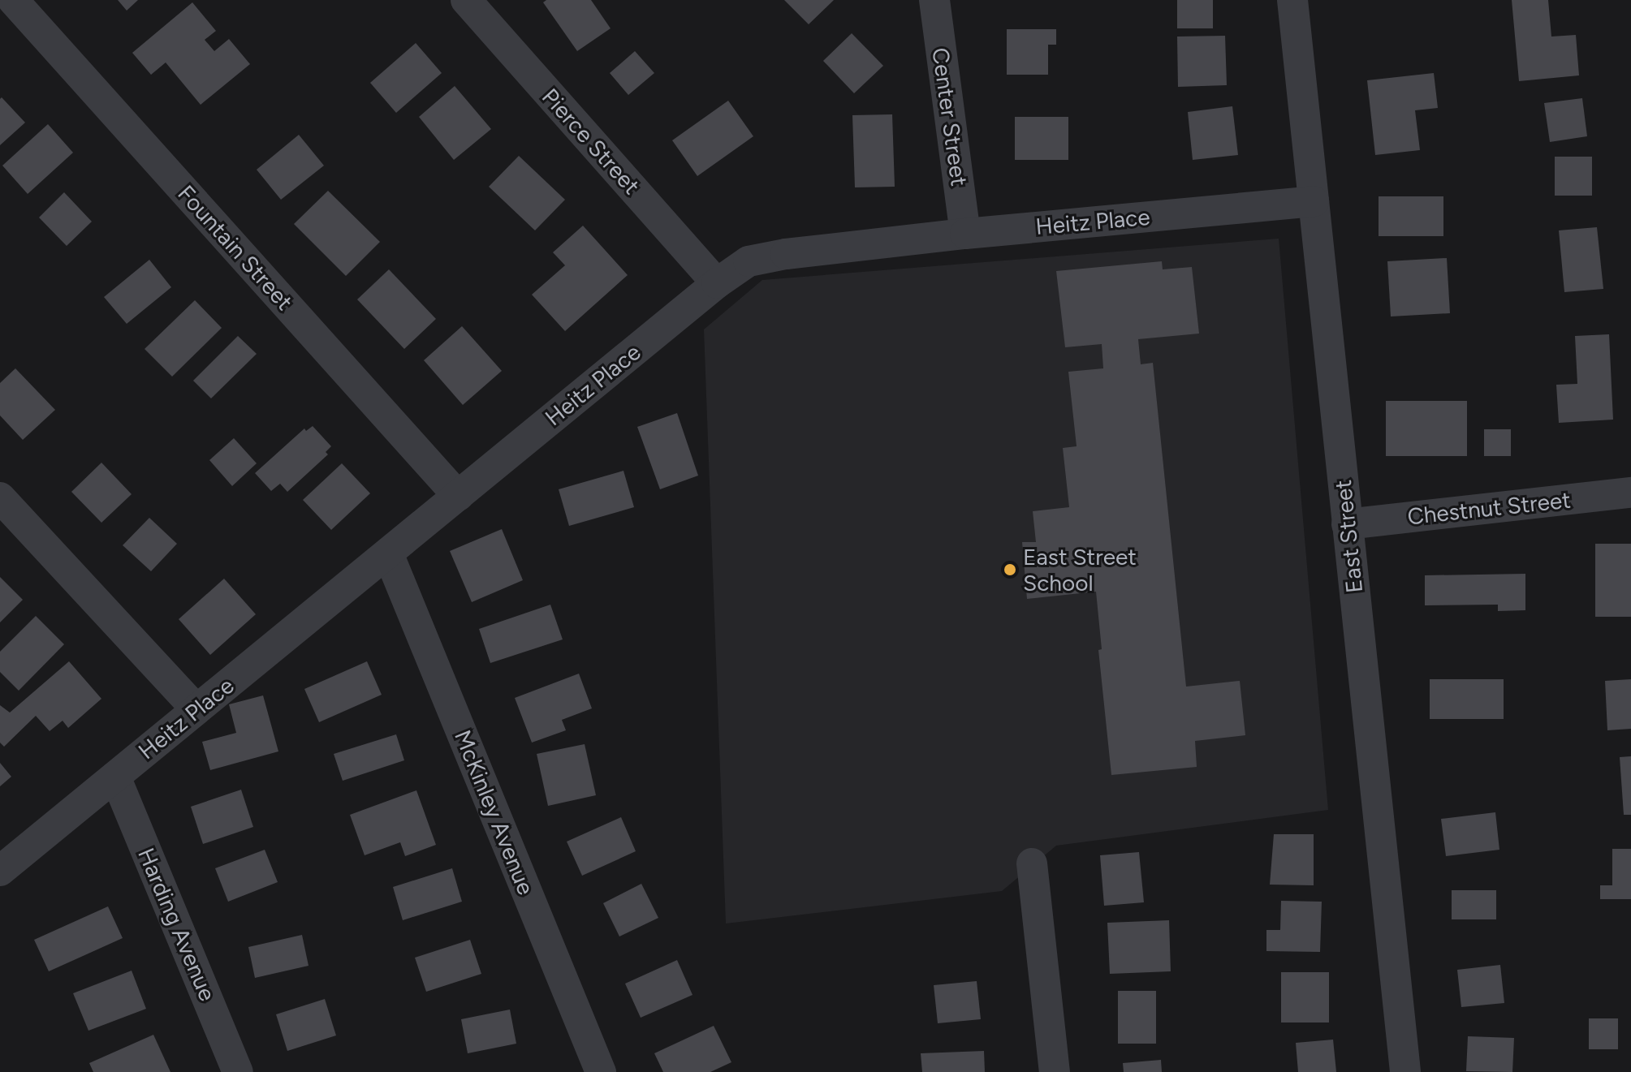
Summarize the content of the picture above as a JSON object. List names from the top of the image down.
{
  "streets": {
    "street": [
      "Center Street",
      "Pierce Street",
      "Heitz Place",
      "Fountain Street",
      "Chestnut Street",
      "East Street",
      "McKinley Avenue",
      "Harding Avenue"
    ]
  },
  "crossings": [
    ["Center Street", "Heitz Place"],
    ["Pierce Street", "Heitz Place"],
    ["Heitz Place", "Fountain Street"],
    ["Heitz Place", "East Street"],
    ["Heitz Place", "McKinley Avenue"],
    ["Heitz Place", "Harding Avenue"],
    ["Chestnut Street", "East Street"]
  ],
  "places": ["East Street School"]
}
